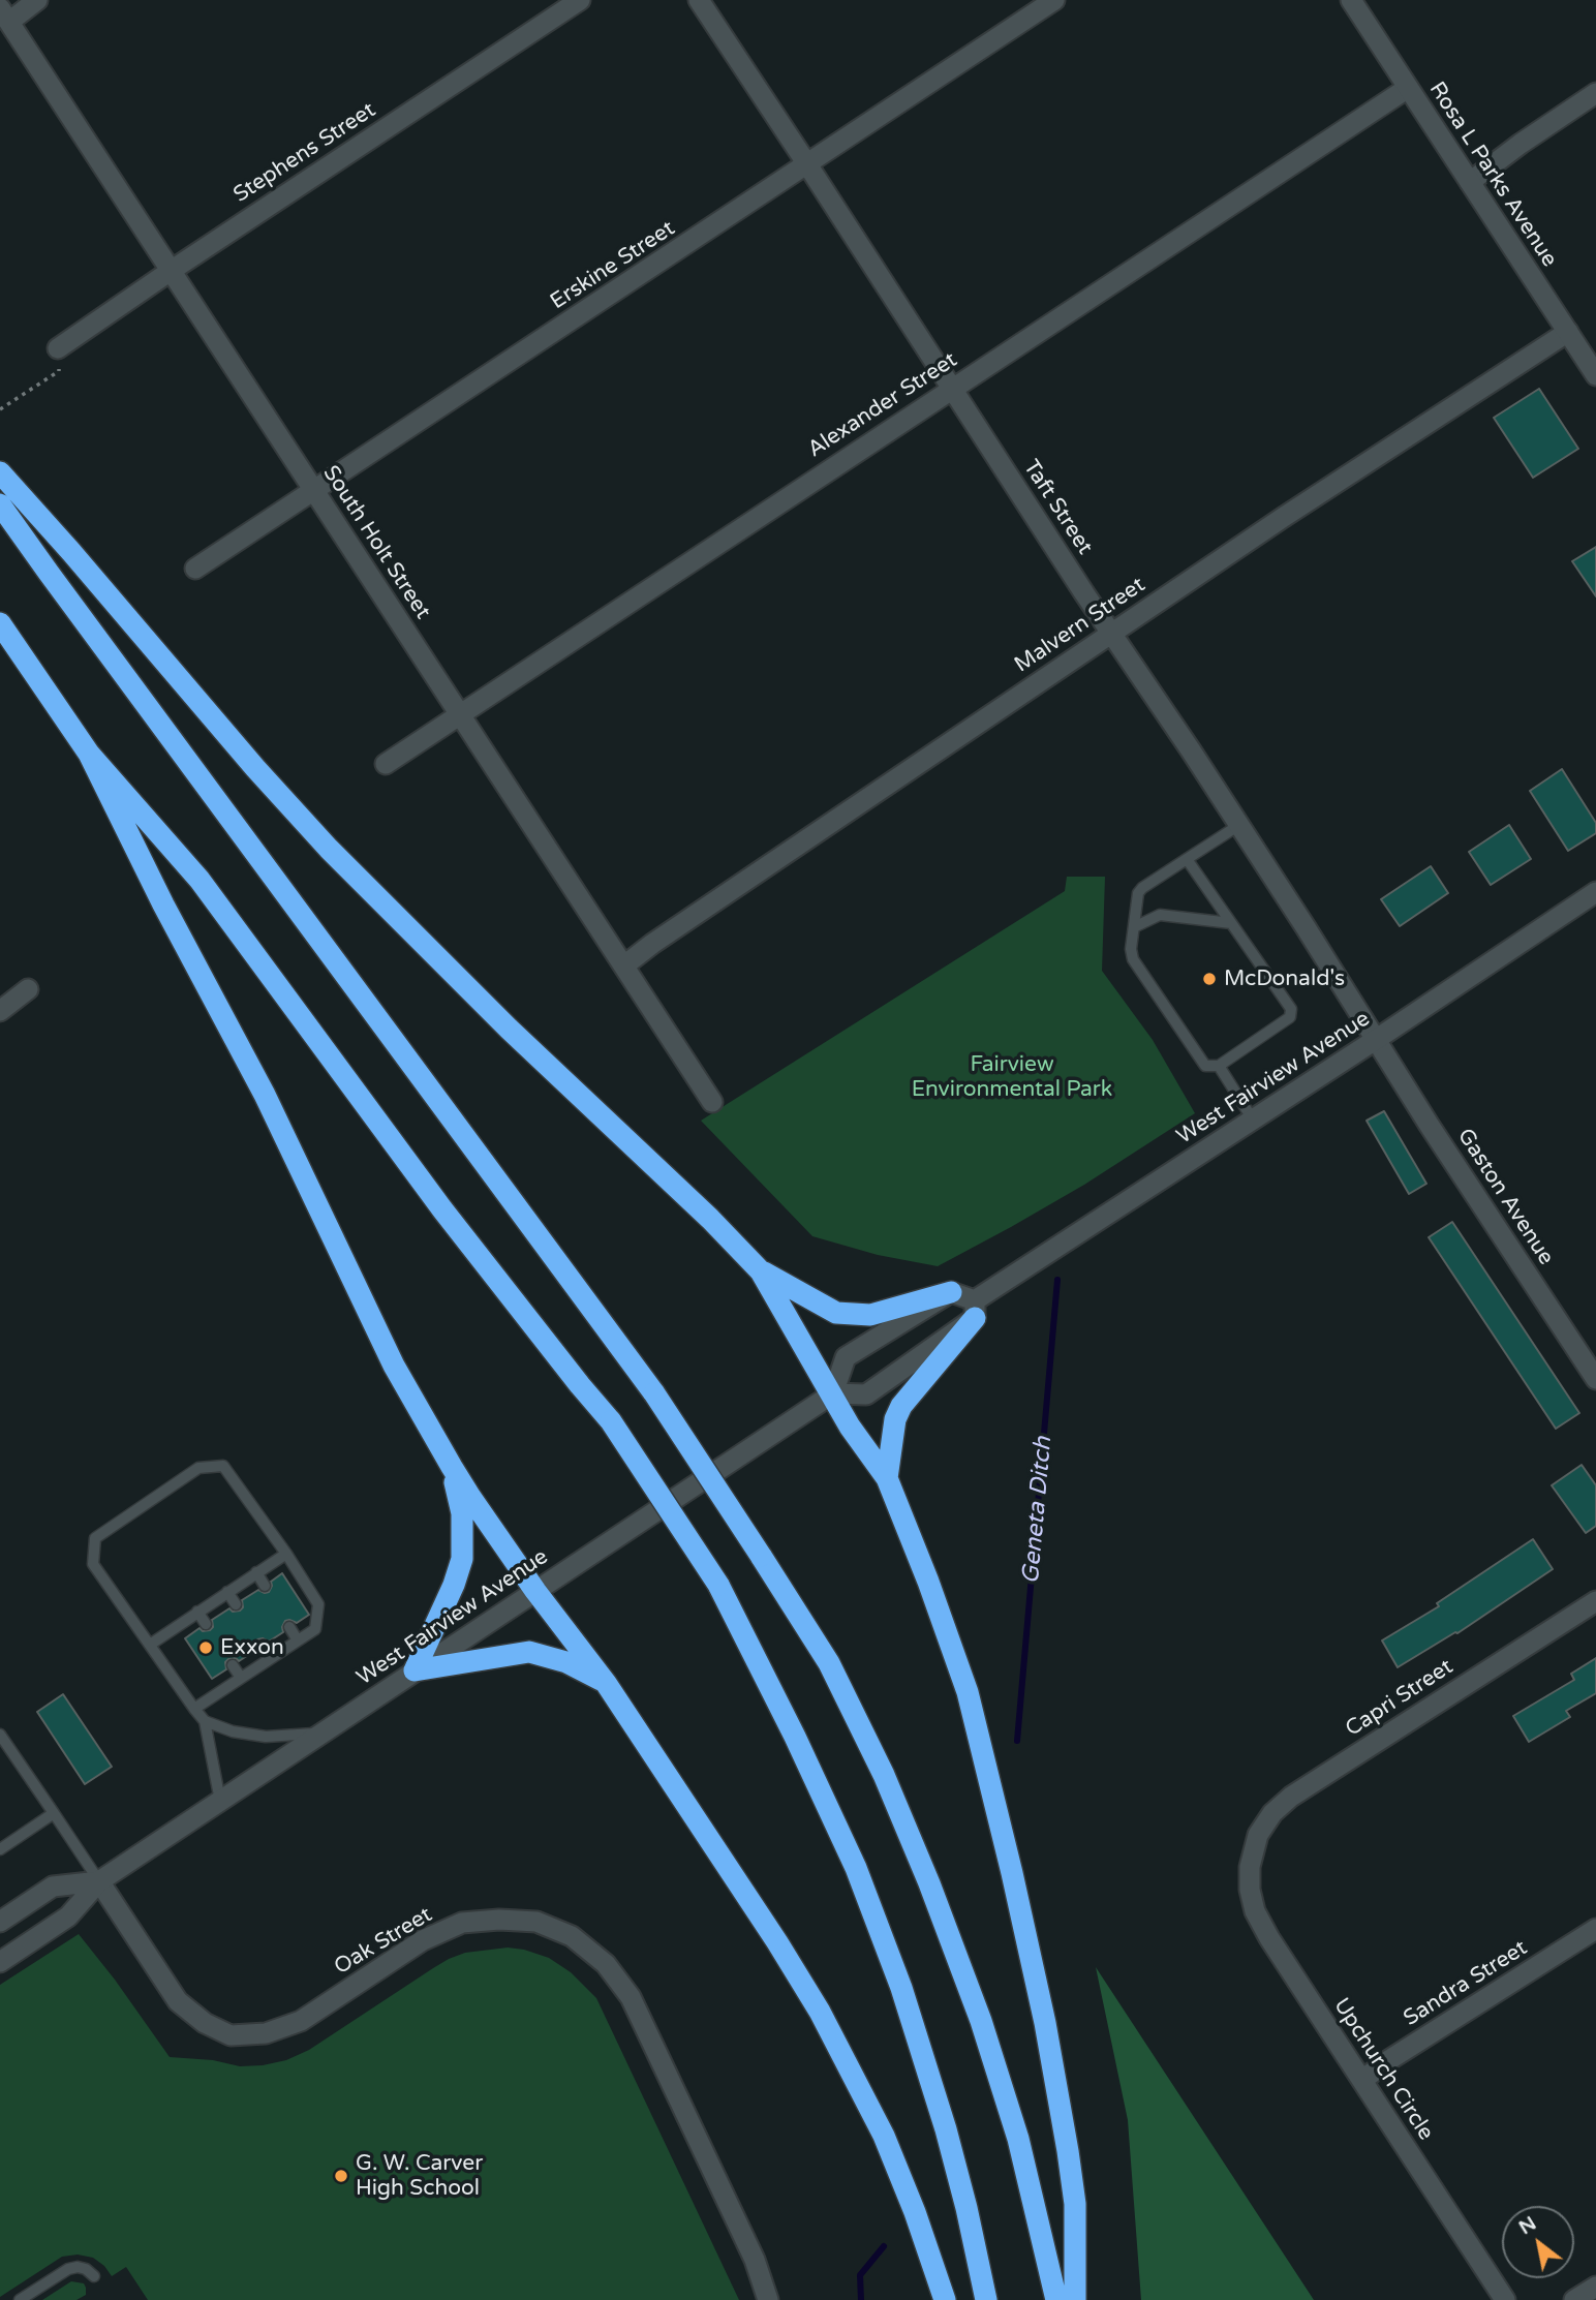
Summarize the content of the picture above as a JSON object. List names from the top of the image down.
{
  "streets": {
    "street": [
      "Stephens Street",
      "Rosa L Parks Avenue",
      "Erskine Street",
      "Alexander Street",
      "Taft Street",
      "South Holt Street",
      "Malvern Street",
      "West Fairview Avenue",
      "Gaston Avenue",
      "Capri Street",
      "Oak Street",
      "Sandra Street",
      "Upchurch Circle"
    ]
  },
  "crossings": [
    ["Stephens Street", "South Holt Street"],
    ["Rosa L Parks Avenue", "Alexander Street"],
    ["Rosa L Parks Avenue", "Malvern Street"],
    ["Erskine Street", "Taft Street"],
    ["Erskine Street", "South Holt Street"],
    ["Alexander Street", "Taft Street"],
    ["Alexander Street", "South Holt Street"],
    ["Taft Street", "Malvern Street"],
    ["Taft Street", "West Fairview Avenue"],
    ["Taft Street", "Gaston Avenue"],
    ["South Holt Street", "Malvern Street"],
    ["West Fairview Avenue", "Gaston Avenue"],
    ["West Fairview Avenue", "Oak Street"],
    ["Capri Street", "Upchurch Circle"],
    ["Sandra Street", "Upchurch Circle"]
  ],
  "water": ["Geneta Ditch"],
  "parks": ["Fairview Environmental Park"],
  "places": ["McDonald's", "Exxon", "G. W. Carver High School"],
  "north": "top left"
}
